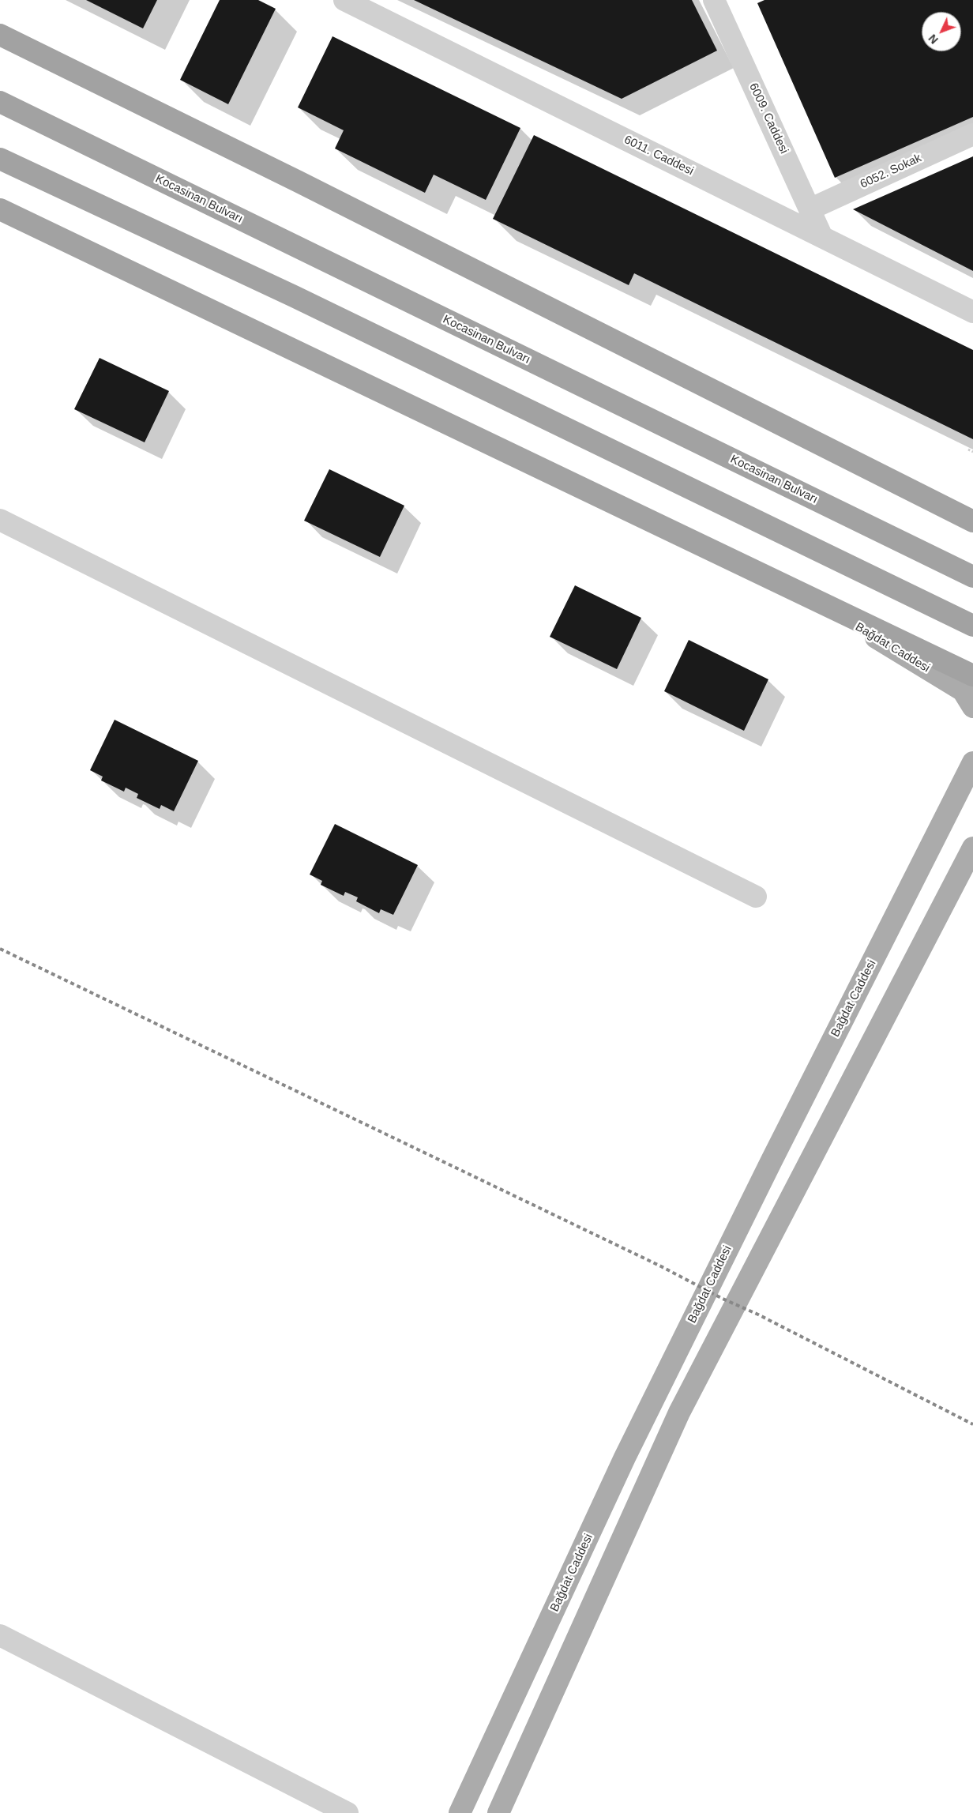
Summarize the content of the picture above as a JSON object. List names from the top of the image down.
{
  "streets": {
    "highway": ["Kocasinan Bulvarı"],
    "main road": ["Bağdat Caddesi"],
    "street": ["6009. Caddesi", "6011. Caddesi", "6052. Sokak"]
  },
  "crossings": [
    ["6009. Caddesi", "6011. Caddesi"],
    ["6009. Caddesi", "6052. Sokak"]
  ],
  "north": "bottom left"
}
